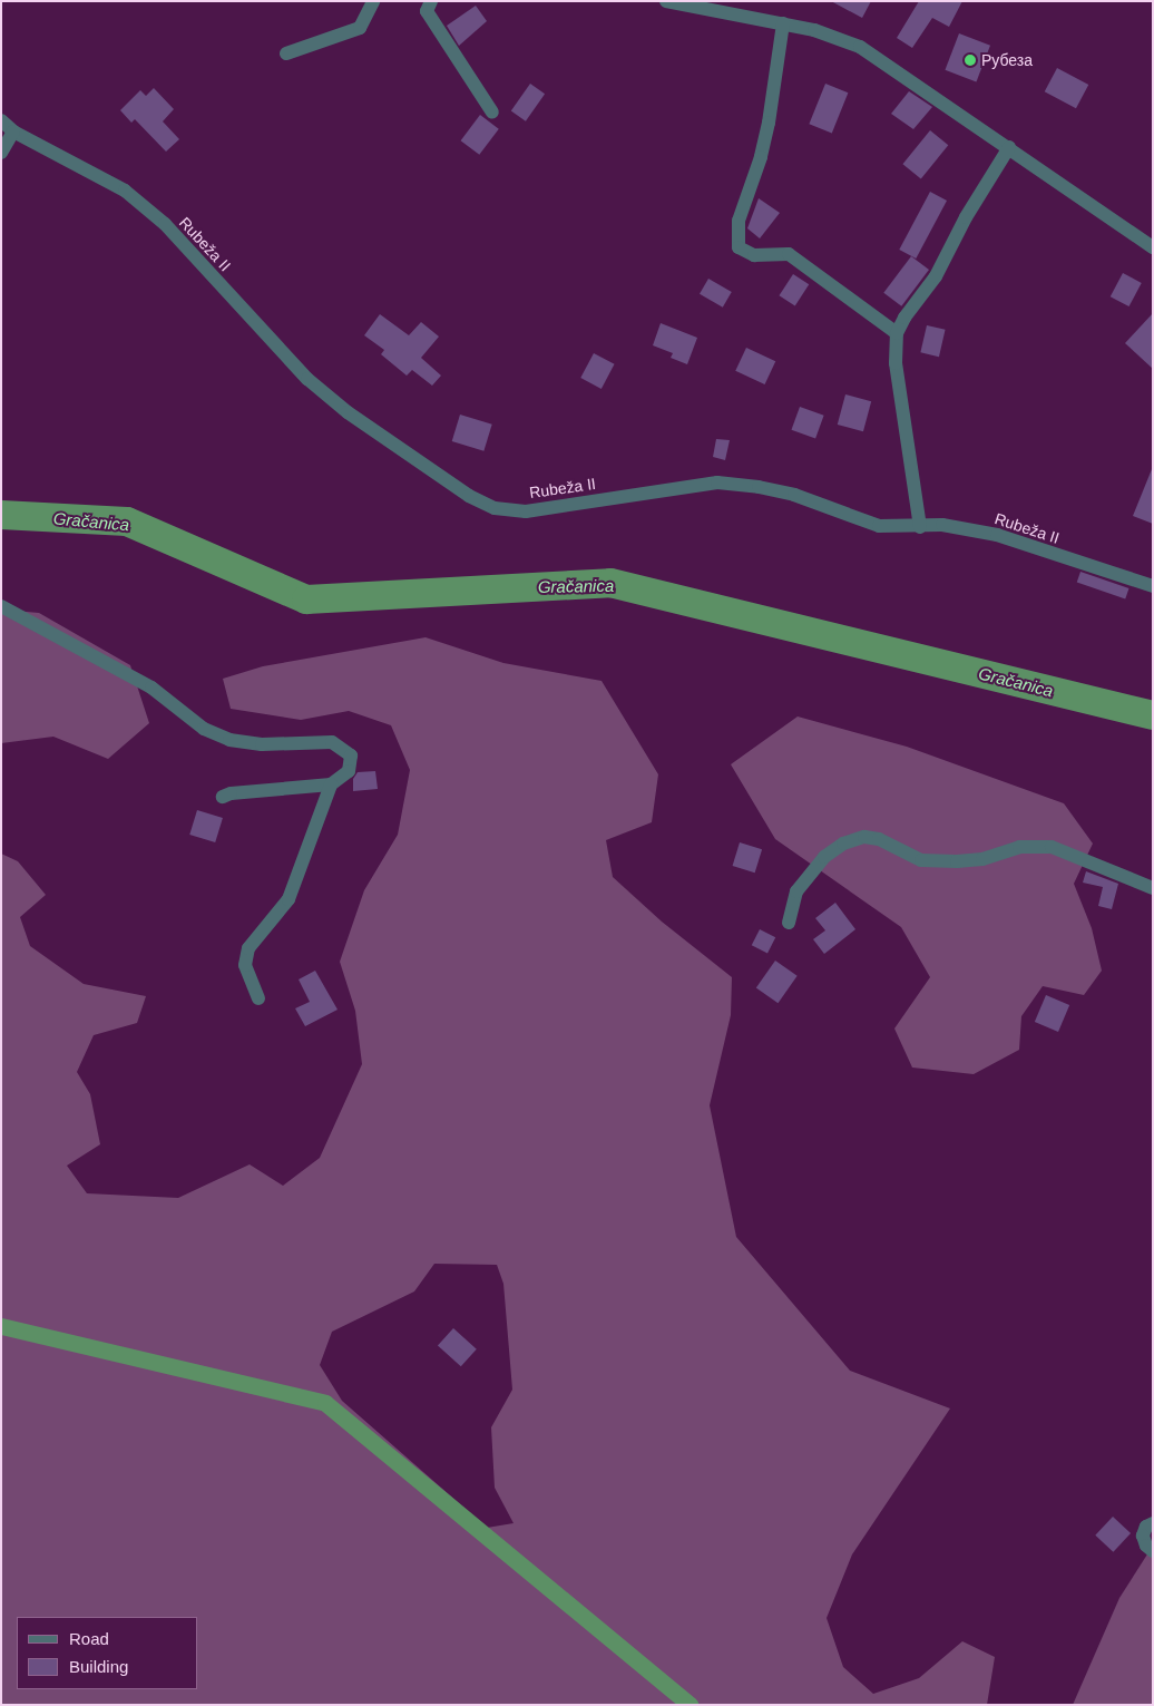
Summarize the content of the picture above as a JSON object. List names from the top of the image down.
{
  "streets": {
    "street": ["Rubeža II"]
  },
  "water": ["Gračanica"],
  "places": ["Рубеза"],
  "legend": ["Road", "Building"]
}
